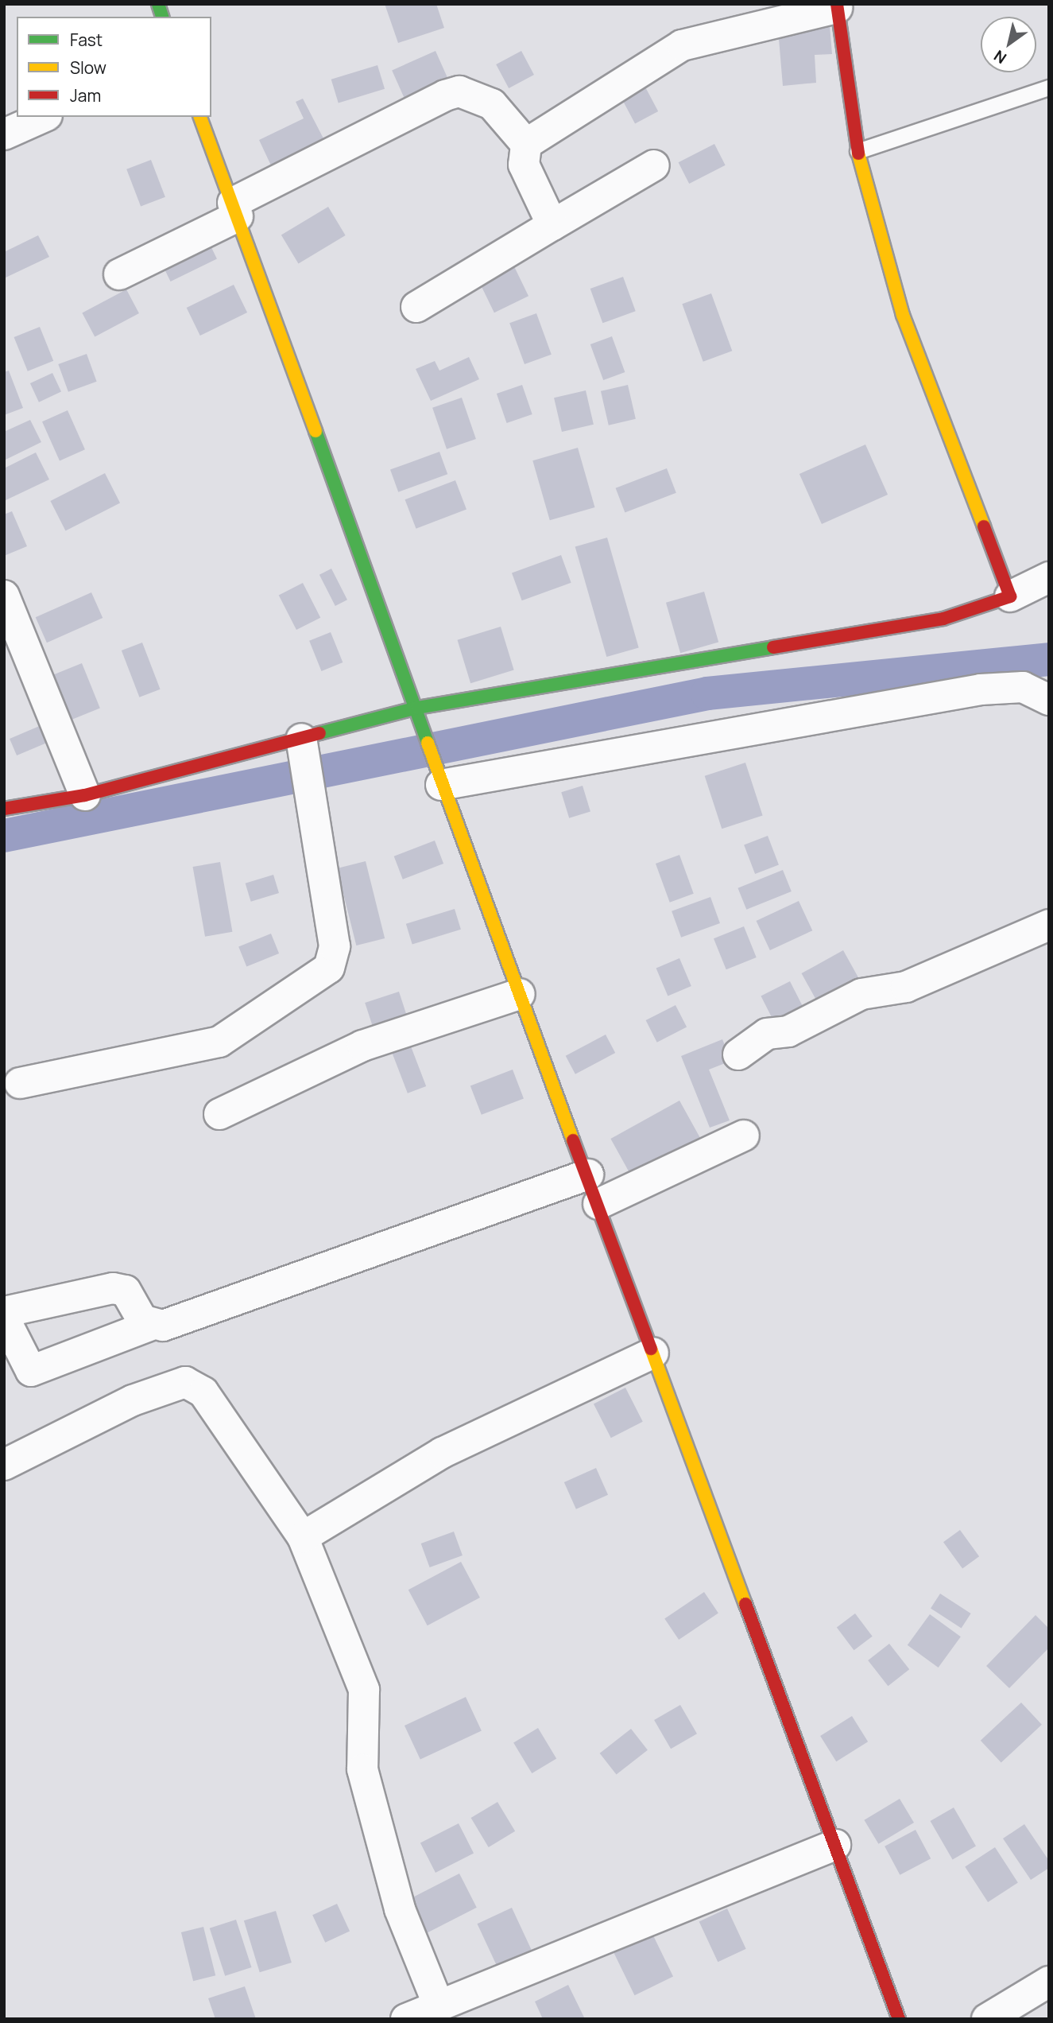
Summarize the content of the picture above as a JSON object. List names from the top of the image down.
{
  "legend": ["Fast", "Slow", "Jam"],
  "north": "bottom left"
}
